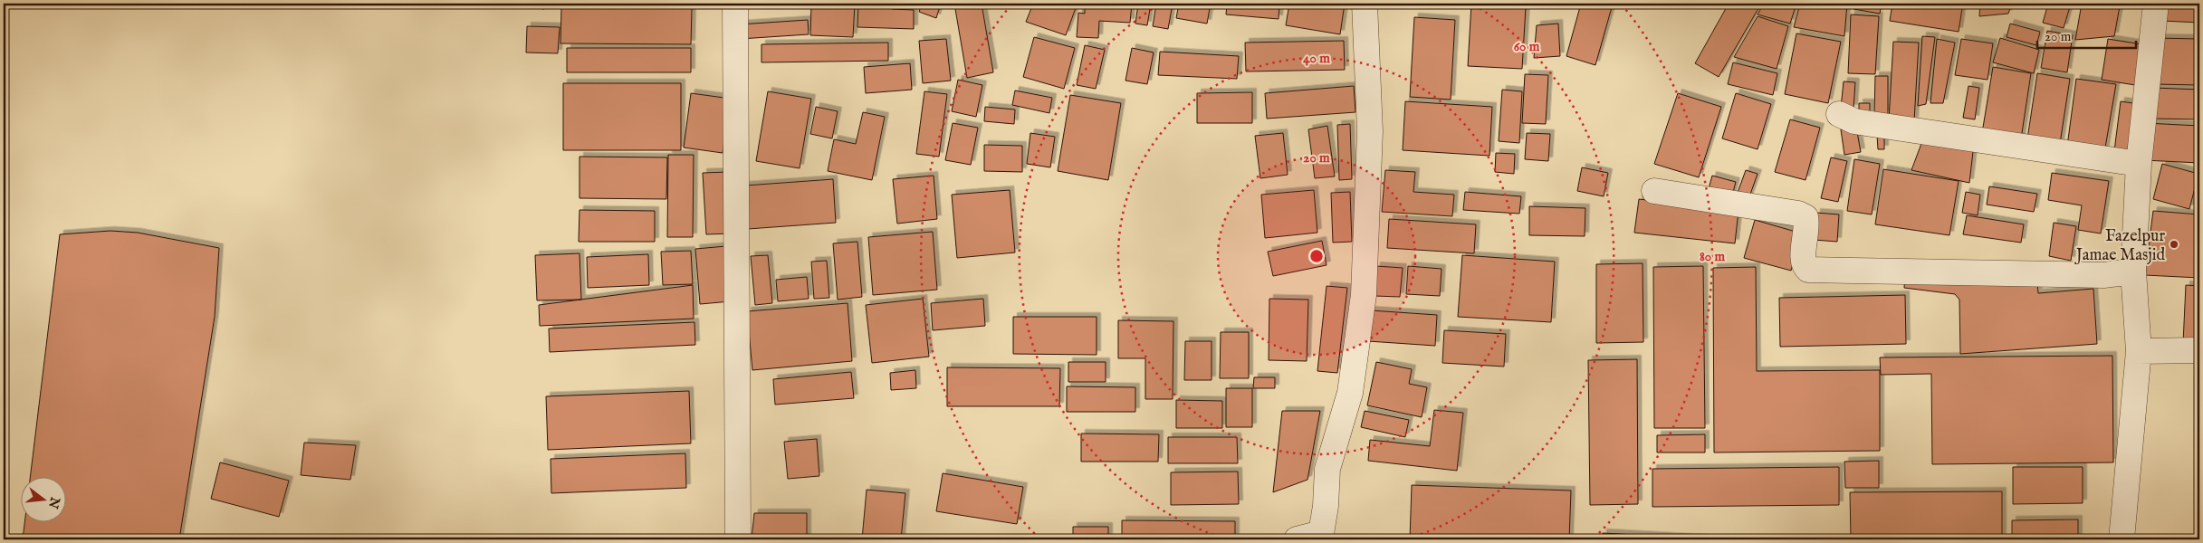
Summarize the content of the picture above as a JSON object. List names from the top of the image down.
{
  "places": ["Fazelpur Jamae Masjid"],
  "scale_bar": "20 m",
  "north": "right",
  "rings": [
    "60 m",
    "40 m",
    "20 m",
    "80 m"
  ]
}
